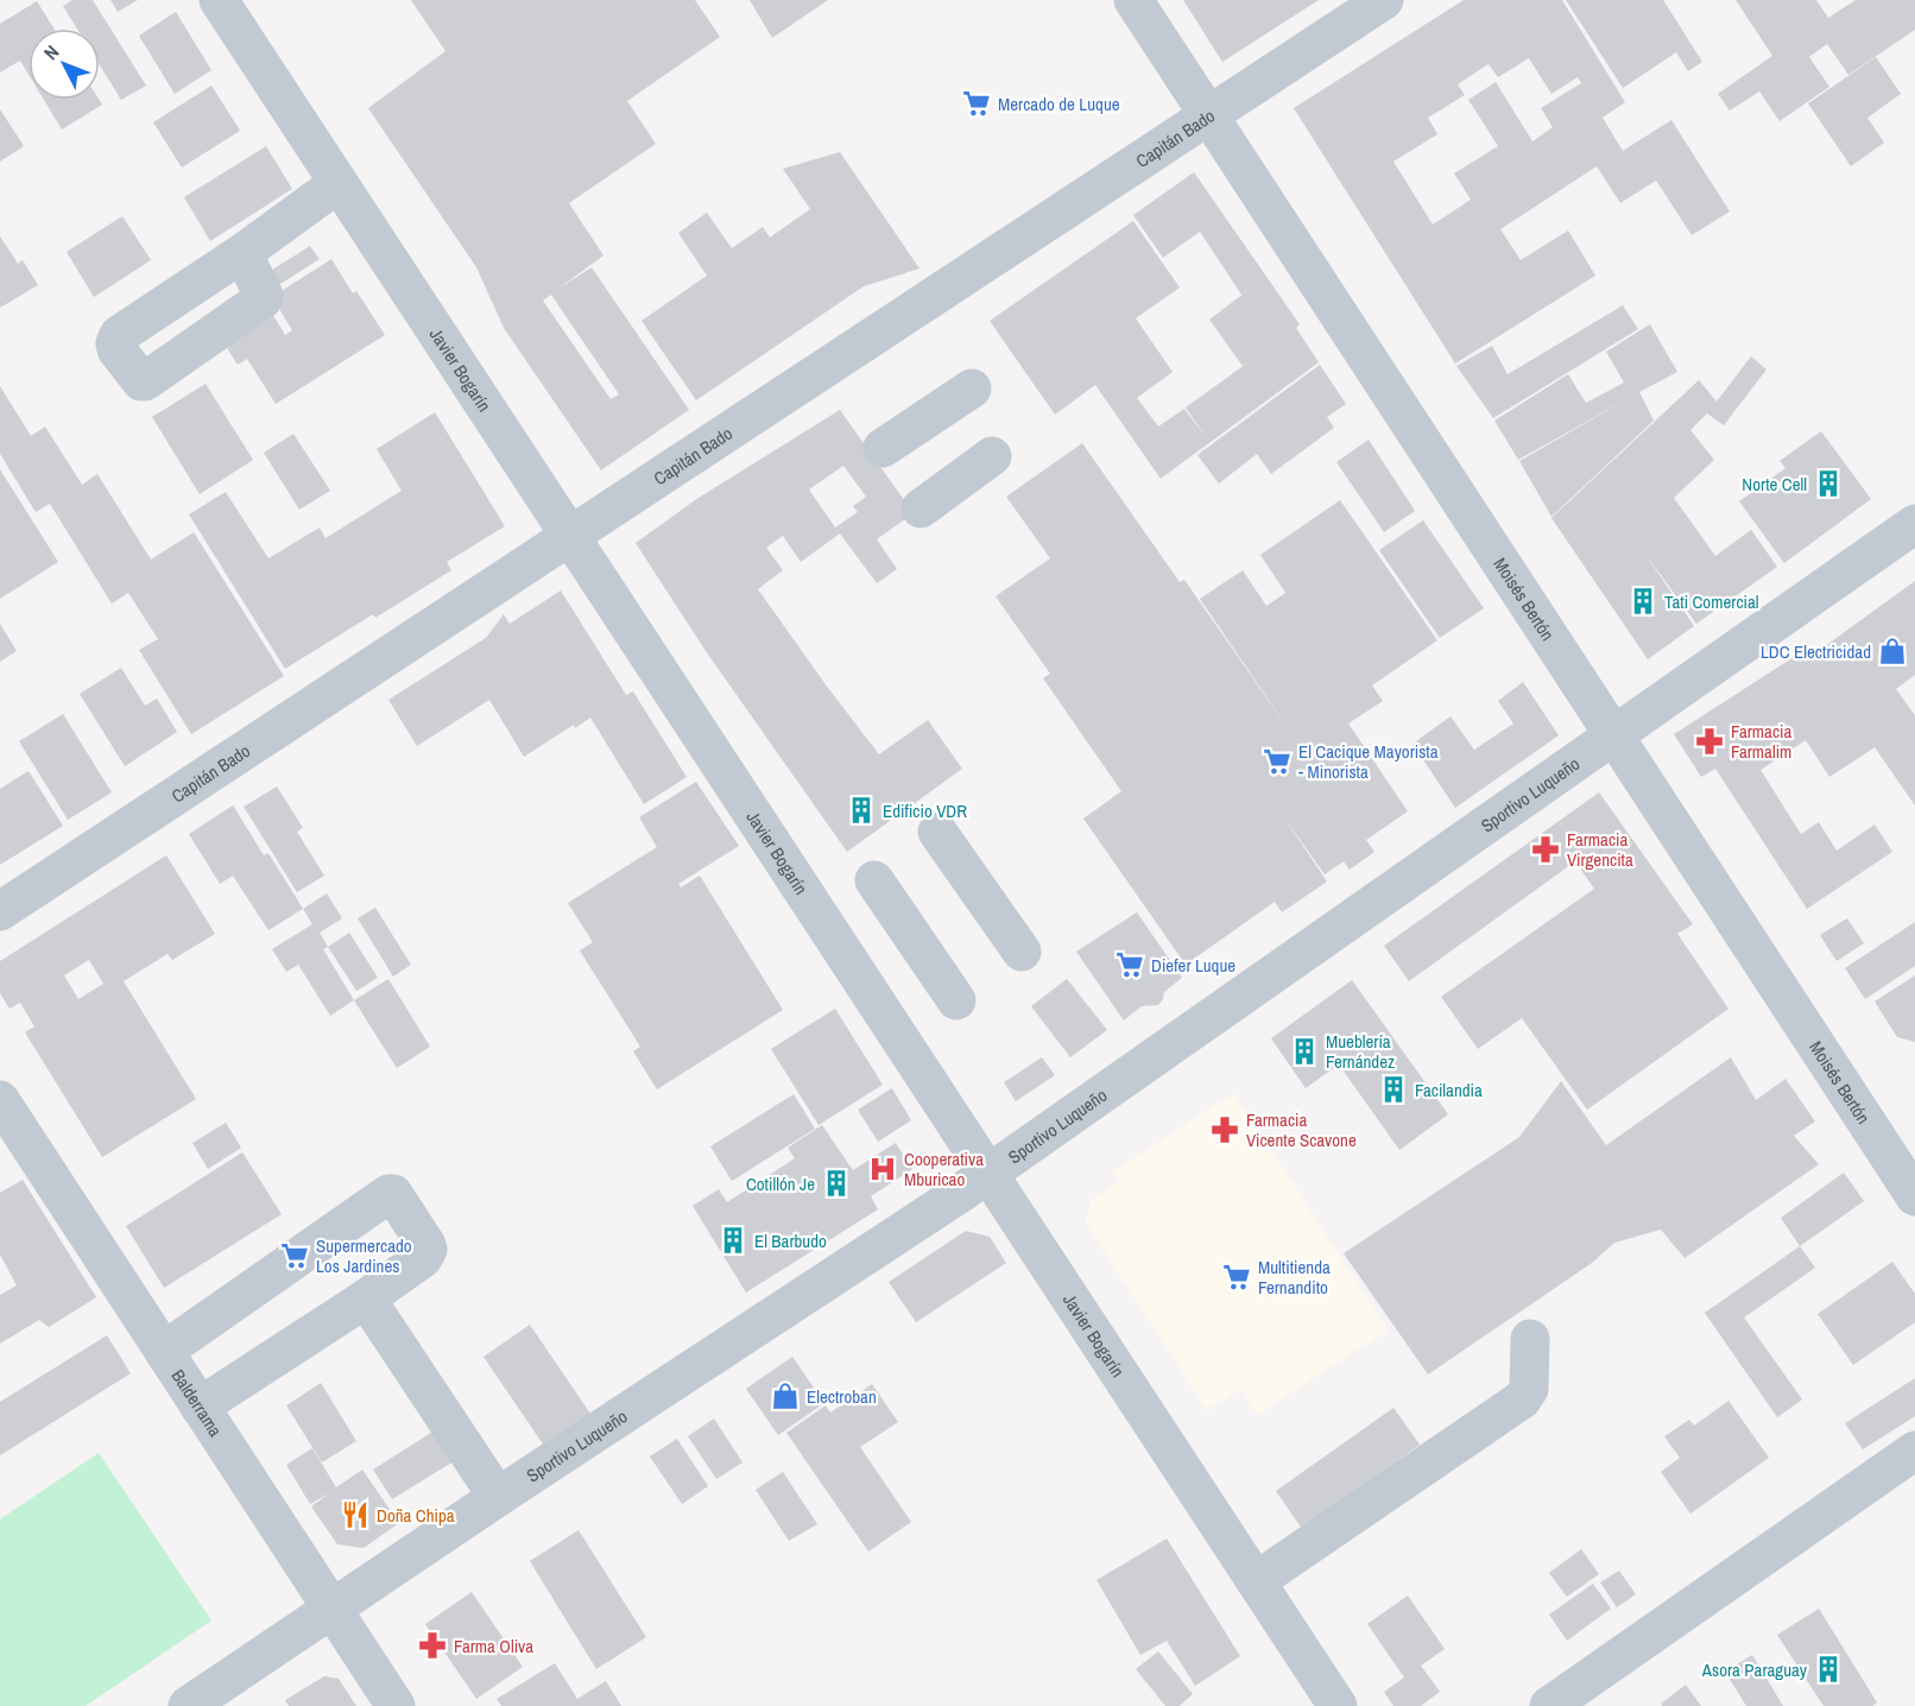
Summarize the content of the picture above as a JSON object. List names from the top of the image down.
{
  "streets": {
    "street": [
      "Capitán Bado",
      "Javier Bogarín",
      "Moisés Bertón",
      "Sportivo Luqueño",
      "Balderrama"
    ]
  },
  "crossings": [
    ["Capitán Bado", "Javier Bogarín"],
    ["Capitán Bado", "Moisés Bertón"],
    ["Javier Bogarín", "Sportivo Luqueño"],
    ["Moisés Bertón", "Sportivo Luqueño"],
    ["Sportivo Luqueño", "Balderrama"]
  ],
  "places": {
    "supermarket": [
      "Mercado de Luque",
      "El Cacique Mayorista - Minorista",
      "Diefer Luque",
      "Supermercado Los Jardines",
      "Multitienda Fernandito"
    ],
    "building": [
      "Norte Cell",
      "Tati Comercial",
      "Edificio VDR",
      "Mueblería Fernández",
      "Facilandia",
      "Cotillón Je",
      "El Barbudo",
      "Asora Paraguay"
    ],
    "shop": ["LDC Electricidad", "Electroban"],
    "pharmacy": [
      "Farmacia Farmalim",
      "Farmacia Virgencita",
      "Farmacia Vicente Scavone",
      "Farma Oliva"
    ],
    "hospital": ["Cooperativa Mburicao"],
    "restaurant": ["Doña Chipa"]
  },
  "north": "top left"
}
